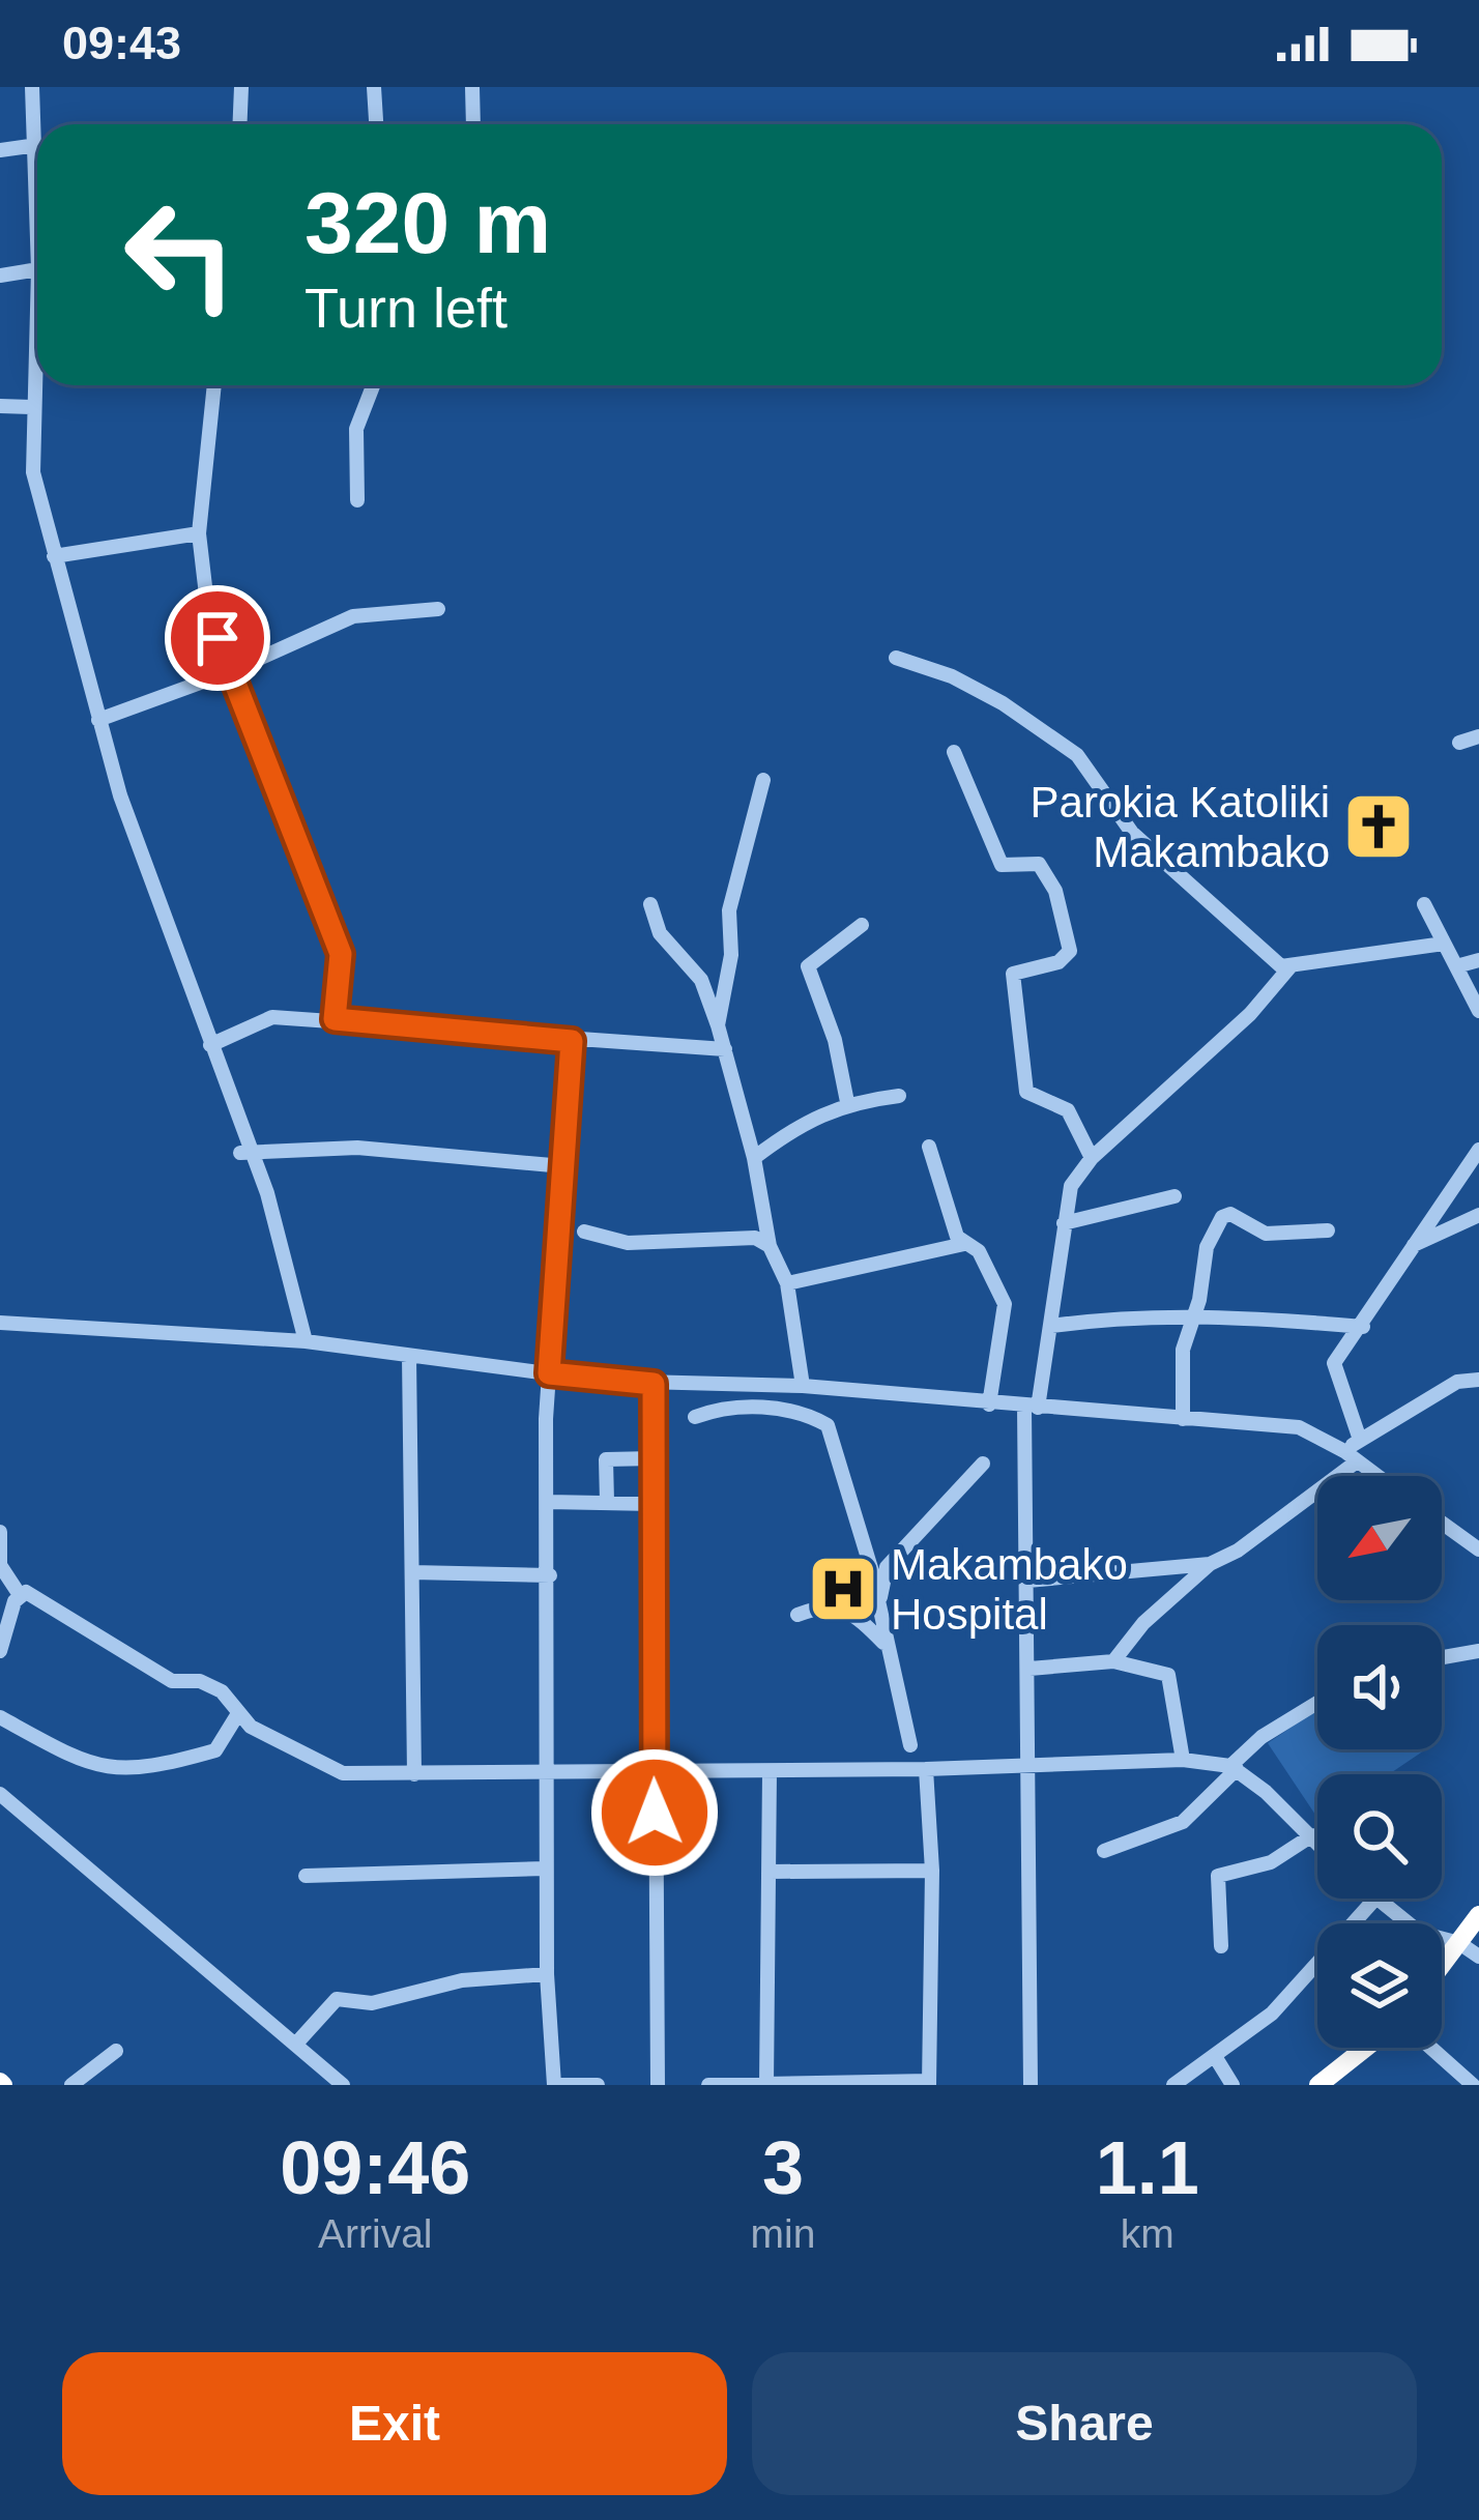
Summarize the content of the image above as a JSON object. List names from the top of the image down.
{
  "places": {
    "church": ["Parokia Katoliki Makambako"],
    "hospital": ["Makambako Hospital"]
  },
  "north": "bottom left",
  "page": {
    "status": "09:43",
    "turn": ["320 m", "Turn left"],
    "eta": [
      "09:46",
      "Arrival",
      "3",
      "min",
      "1.1",
      "km"
    ],
    "buttons": ["Exit", "Share"]
  }
}
